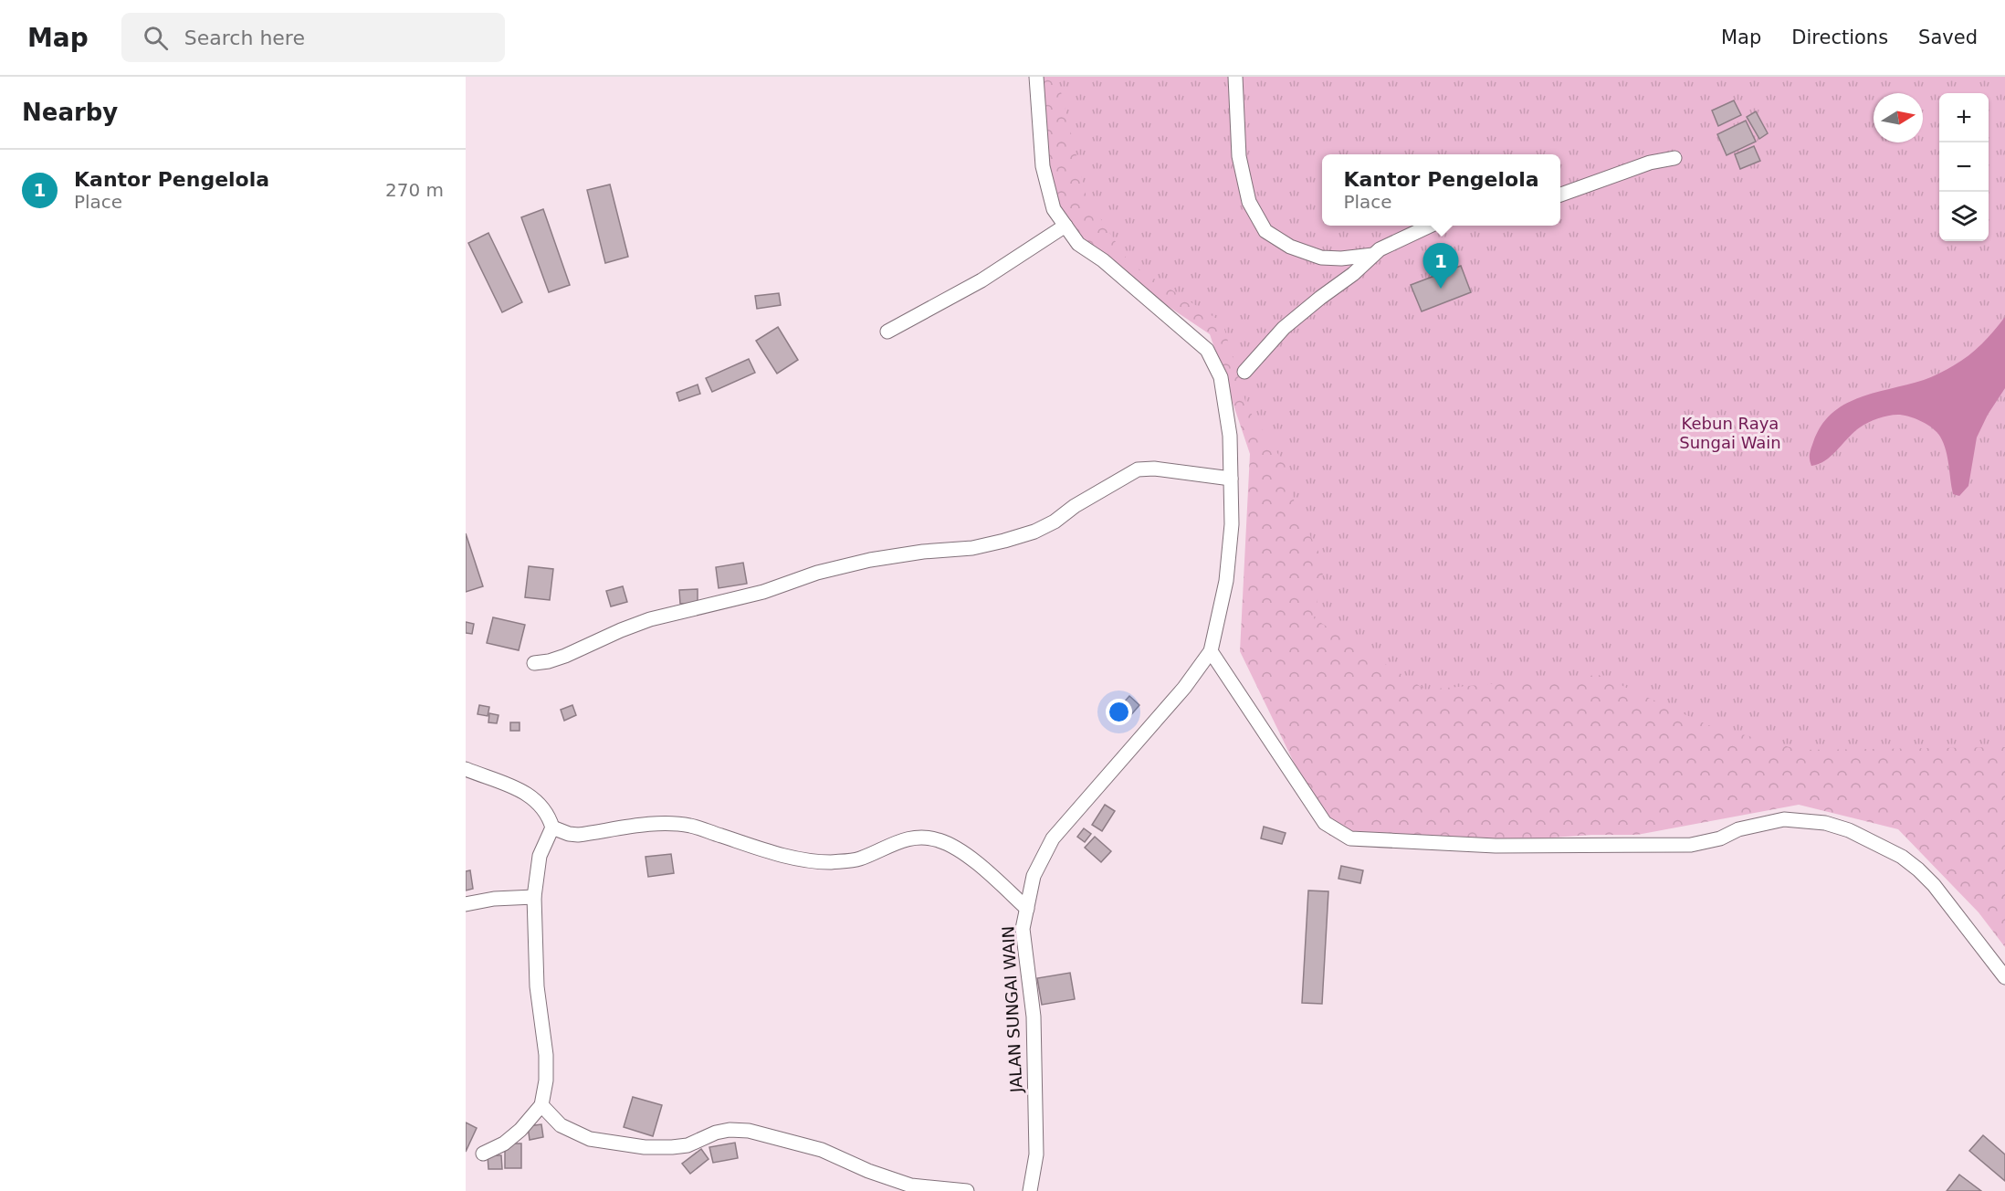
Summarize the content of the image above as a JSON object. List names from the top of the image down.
{
  "streets": {
    "street": ["JALAN SUNGAI WAIN"]
  },
  "parks": ["Kebun Raya Sungai Wain"],
  "north": "right",
  "page": {
    "header": "Map",
    "search": "Search here",
    "nav": ["Map", "Directions", "Saved"],
    "heading": "Nearby",
    "map_buttons": ["+", "−"],
    "list": [
      {
        "mark": "1",
        "name": "Kantor Pengelola",
        "note": "Place",
        "value": "270 m"
      }
    ],
    "popup": ["Kantor Pengelola", "Place"],
    "pins": "1"
  }
}
